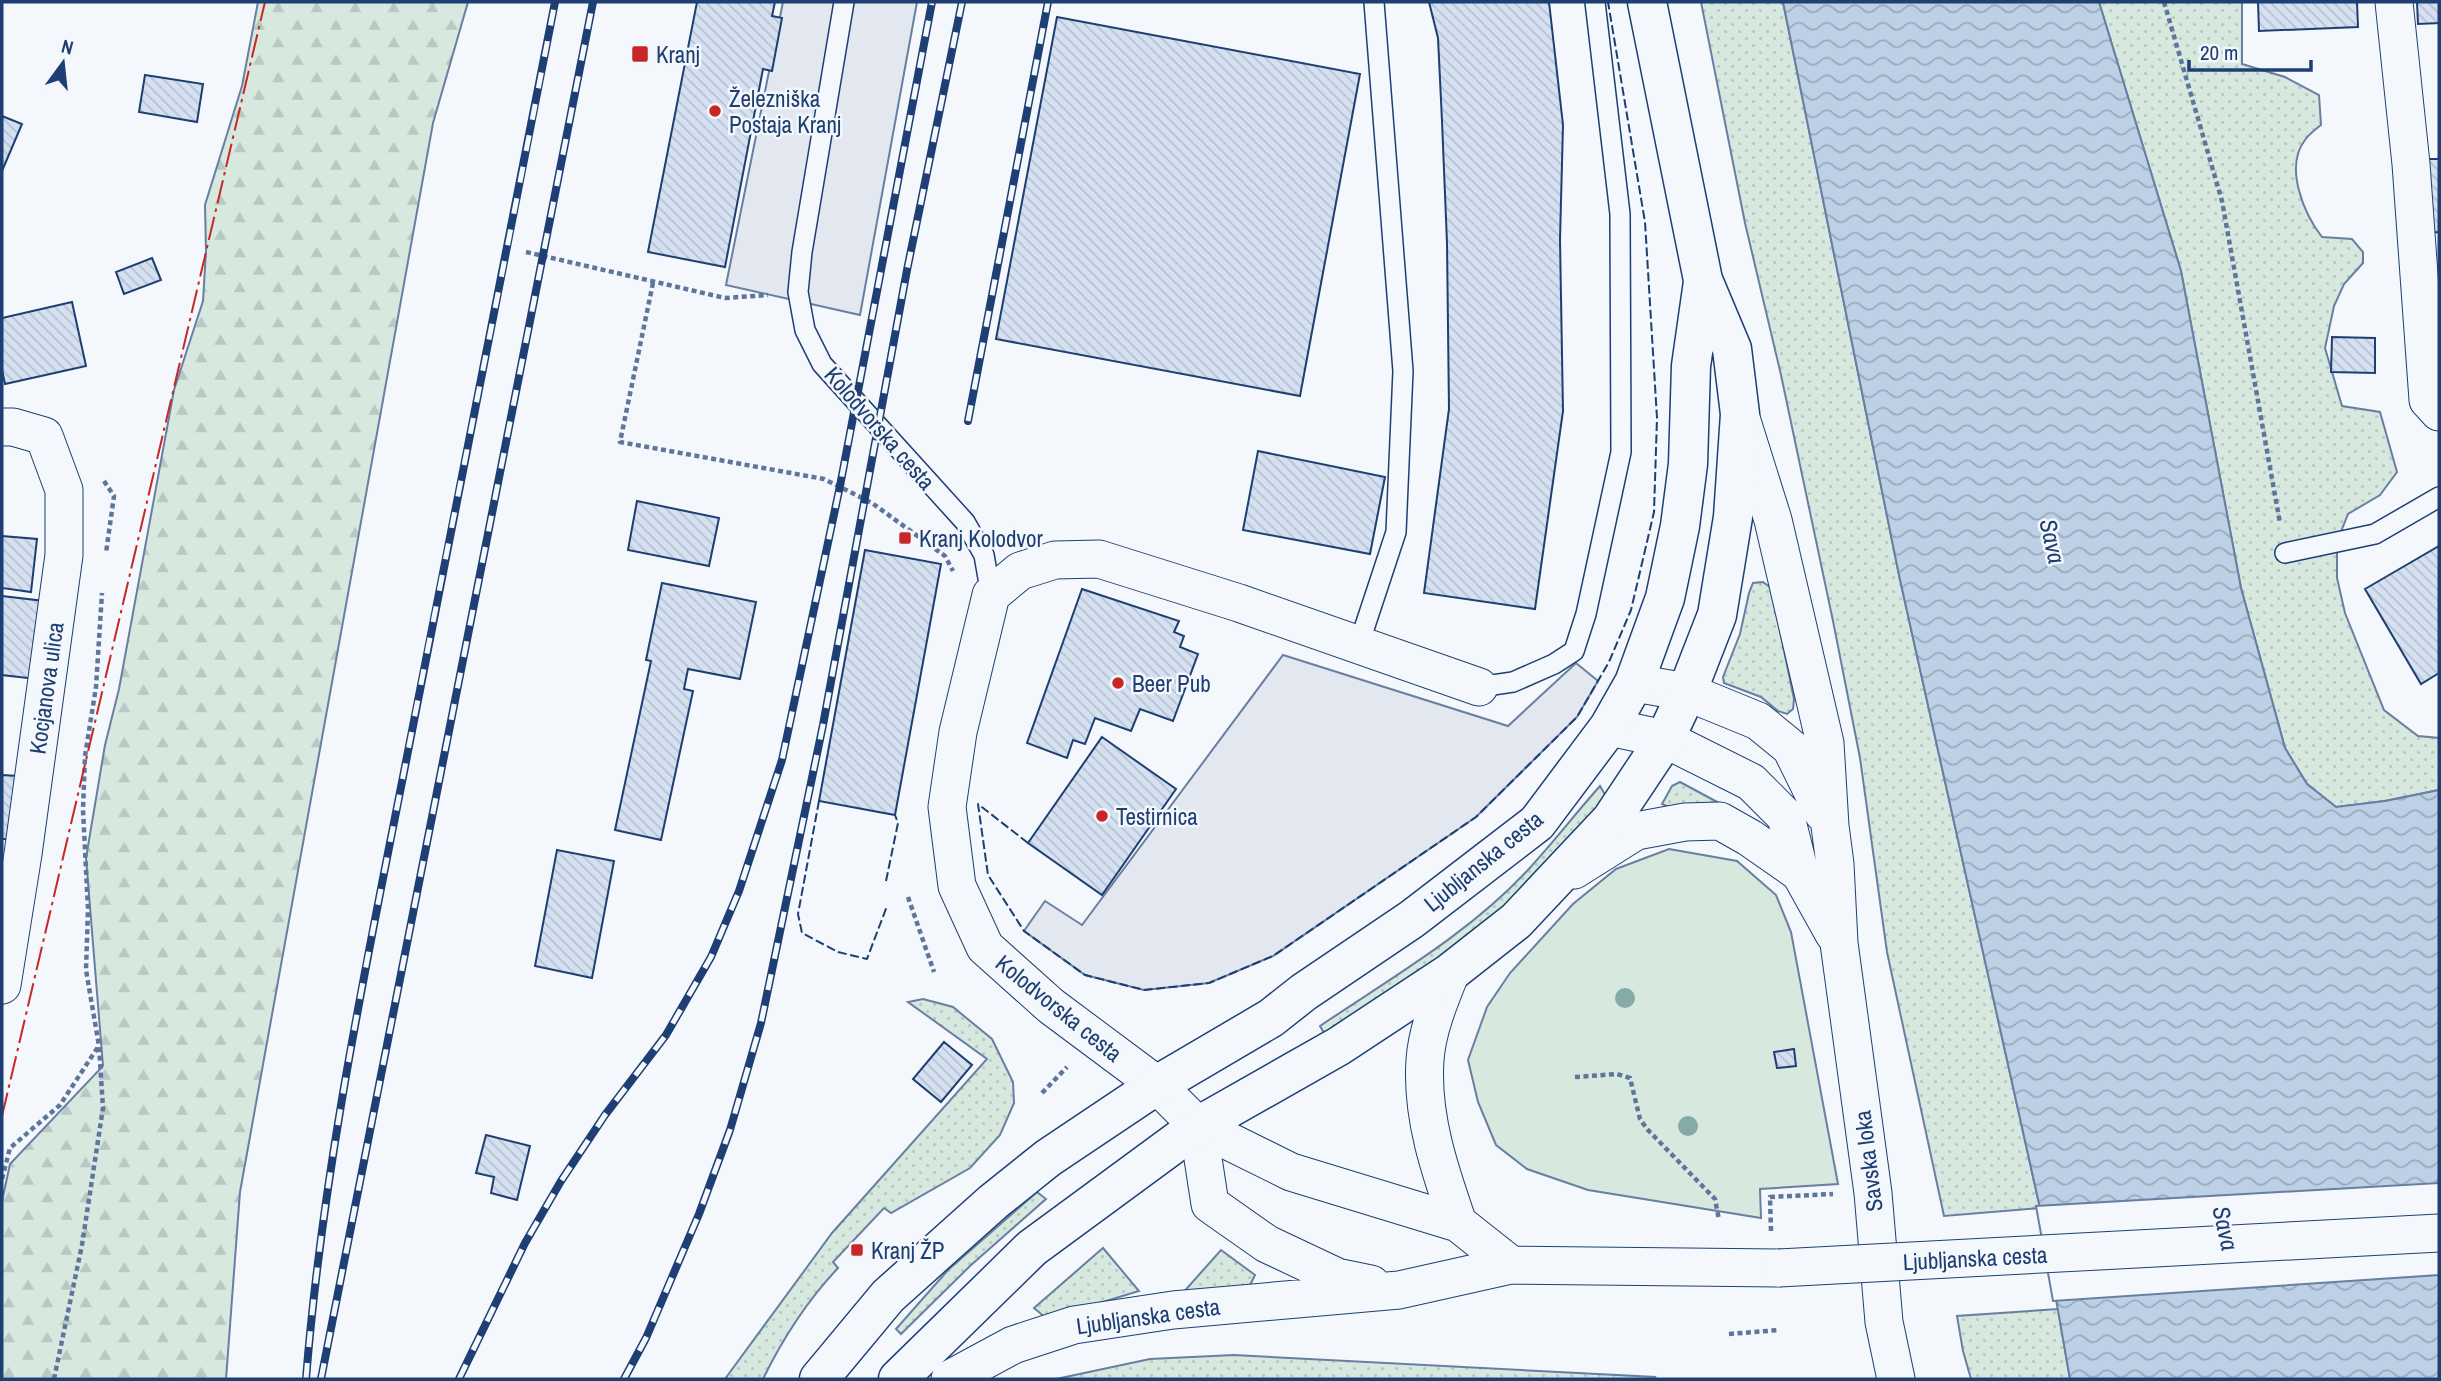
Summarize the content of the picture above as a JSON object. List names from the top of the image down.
{
  "streets": {
    "main road": ["Ljubljanska cesta"],
    "street": ["Kolodvorska cesta", "Kocjanova ulica", "Savska loka"]
  },
  "crossings": [
    ["Kolodvorska cesta", "Ljubljanska cesta"]
  ],
  "water": ["Sava"],
  "places": {
    "transit": ["Kranj", "Kranj Kolodvor", "Kranj ŽP"],
    "other": ["Železniška Postaja Kranj", "Beer Pub", "Testirnica"]
  },
  "scale_bar": "20 m",
  "north": "top"
}
